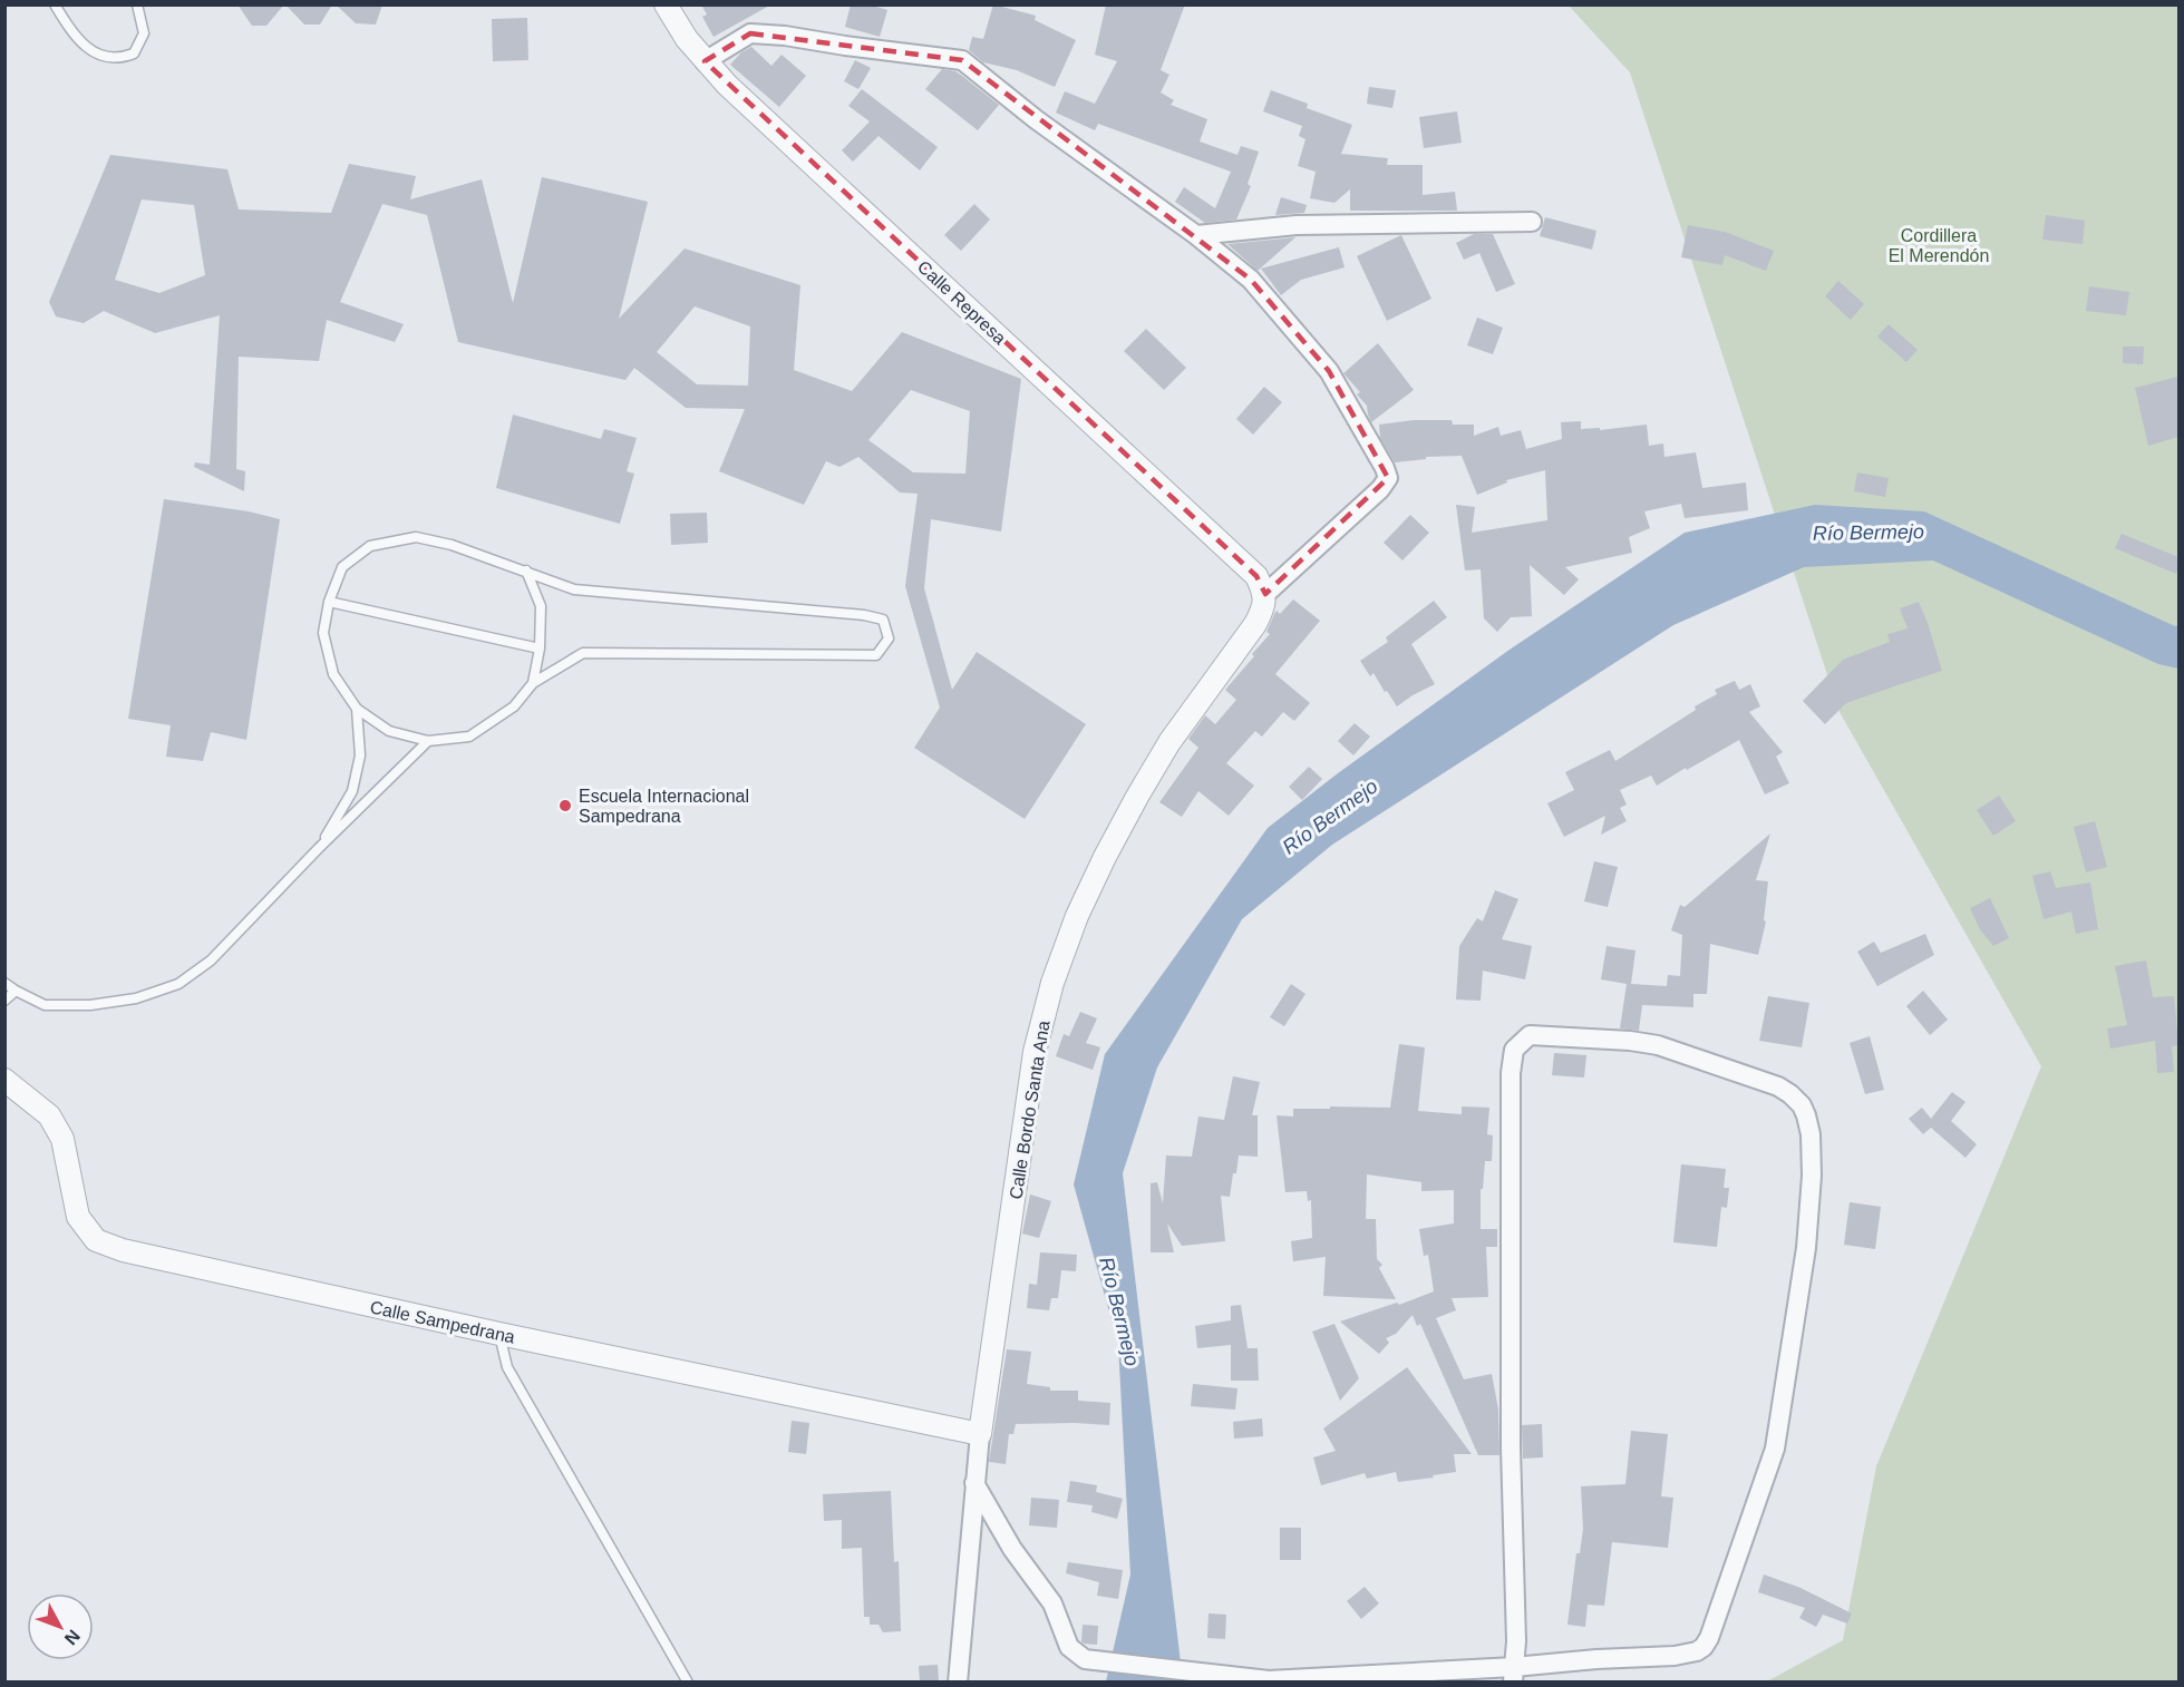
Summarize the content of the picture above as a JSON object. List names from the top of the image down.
{
  "streets": {
    "street": ["Calle Represa", "Calle Bordo Santa Ana", "Calle Sampedrana"]
  },
  "crossings": [
    ["Calle Represa", "Calle Bordo Santa Ana"],
    ["Calle Bordo Santa Ana", "Calle Sampedrana"]
  ],
  "water": ["Río Bermejo"],
  "parks": ["Cordillera El Merendón"],
  "places": ["Escuela Internacional Sampedrana"],
  "north": "bottom right"
}
